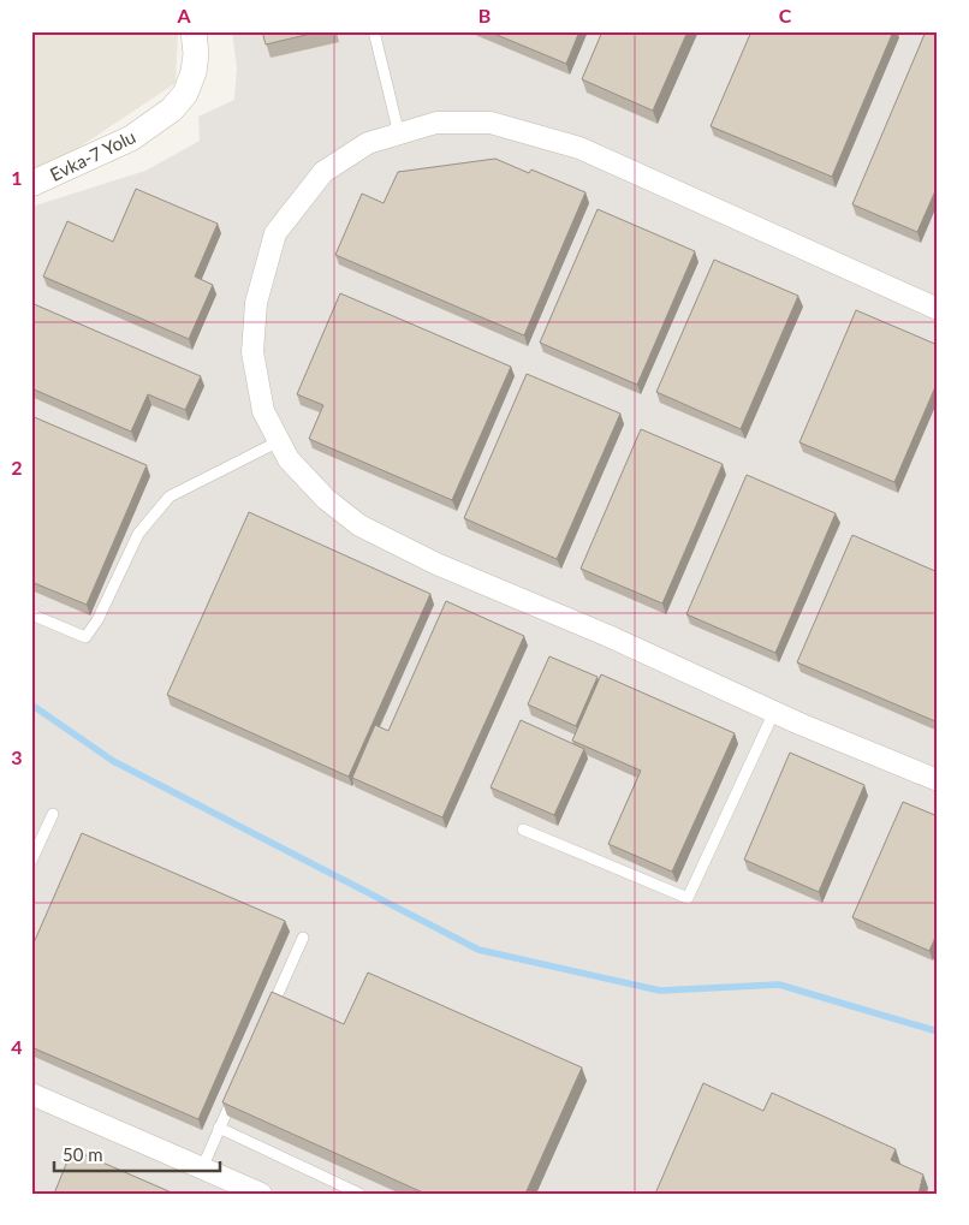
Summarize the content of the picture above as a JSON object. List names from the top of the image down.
{
  "streets": {
    "street": ["Evka-7 Yolu"]
  },
  "scale_bar": "50 m",
  "grid": {
    "columns": ["A", "B", "C"],
    "rows": [
      "1",
      "2",
      "3",
      "4"
    ]
  }
}
